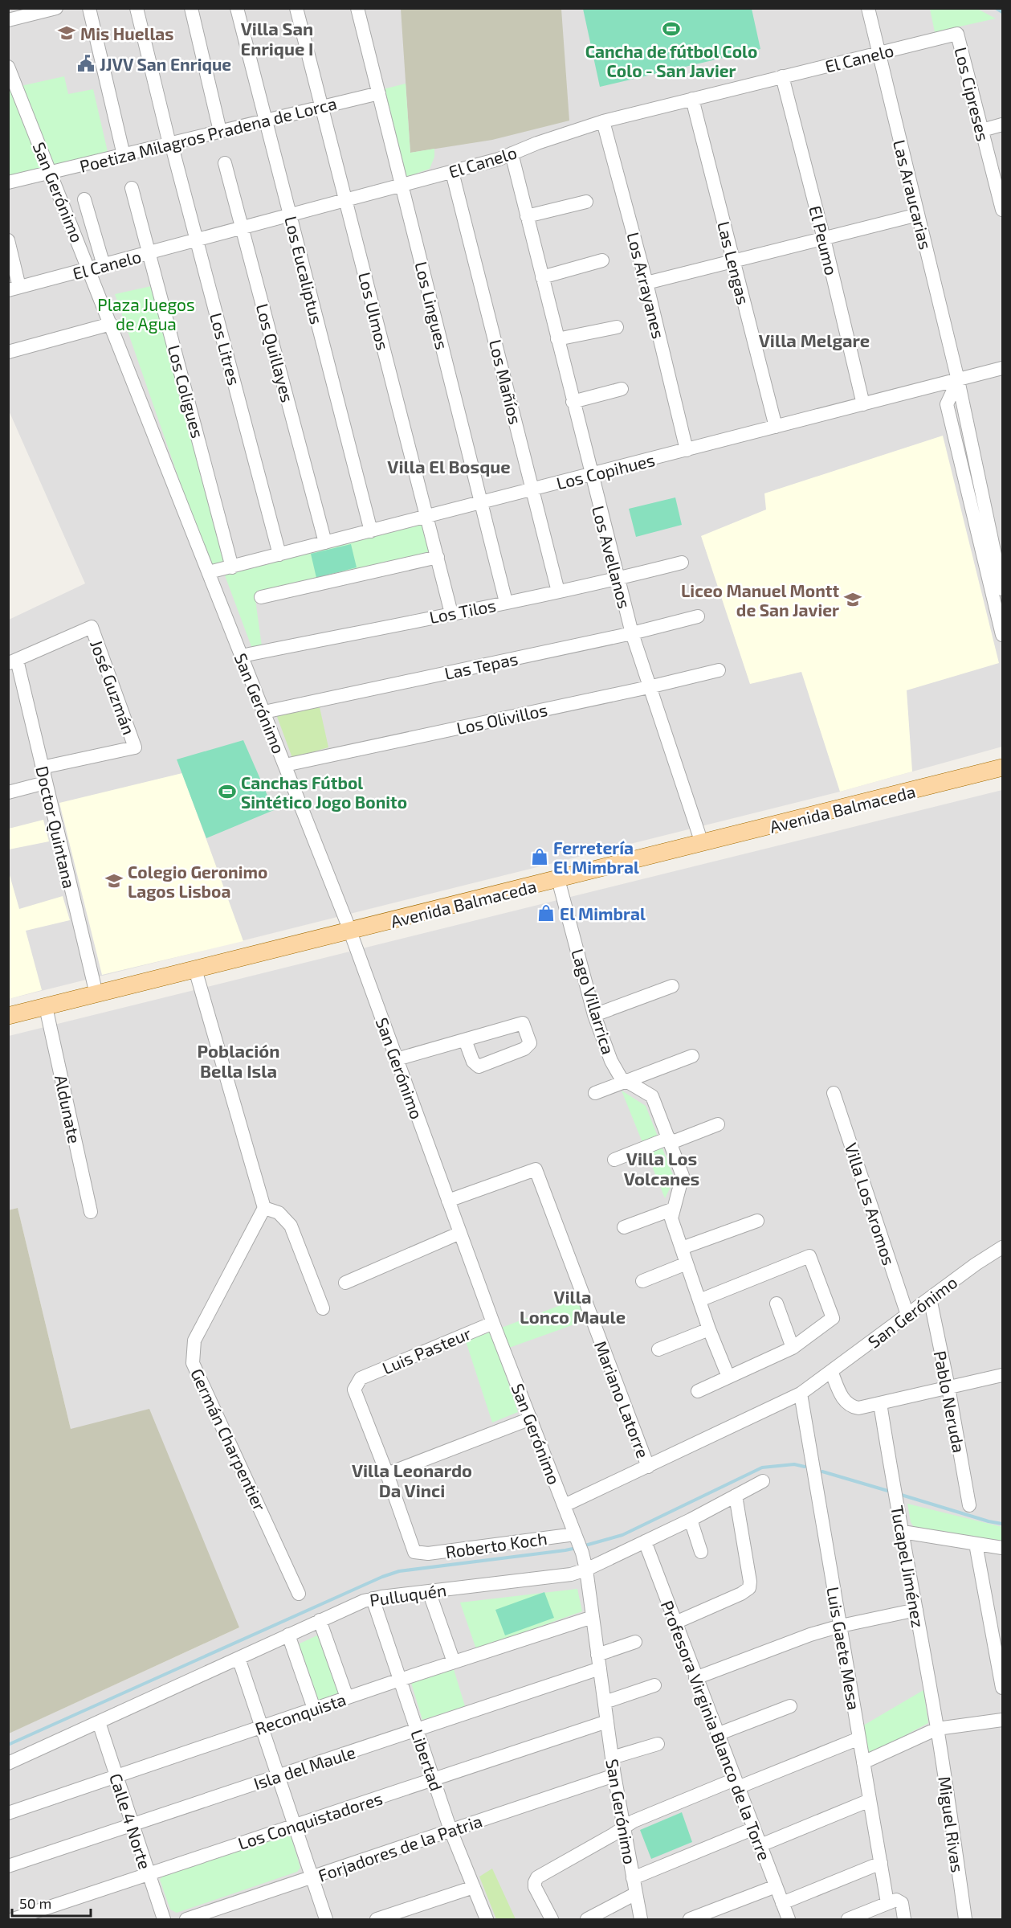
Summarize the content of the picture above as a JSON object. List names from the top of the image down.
{
  "streets": {
    "main road": ["Avenida Balmaceda"],
    "street": [
      "El Canelo",
      "Los Cipreses",
      "Poetiza Milagros Pradena de Lorca",
      "San Gerónimo",
      "Las Araucarias",
      "El Peumo",
      "Las Lengas",
      "Los Eucaliptus",
      "Los Arrayanes",
      "Los Lingues",
      "Los Ulmos",
      "Los Litres",
      "Los Quillayes",
      "Los Mañíos",
      "Los Coligues",
      "Los Copihues",
      "Los Avellanos",
      "Los Tilos",
      "Las Tepas",
      "José Guzmán",
      "Los Olivillos",
      "Doctor Quintana",
      "Lago Villarrica",
      "Aldunate",
      "Villa Los Aromos",
      "Luis Pasteur",
      "Mariano Latorre",
      "Pablo Neruda",
      "Germán Charpentier",
      "Roberto Koch",
      "Tucapel Jiménez",
      "Pulluquén",
      "Luis Gaete Mesa",
      "Reconquista",
      "Profesora Virginia Blanco de la Torre",
      "Libertad",
      "Isla del Maule",
      "Los Conquistadores",
      "Calle 4 Norte",
      "Miguel Rivas",
      "Forjadores de la Patria"
    ]
  },
  "crossings": [
    ["El Canelo", "Los Cipreses"],
    ["El Canelo", "San Gerónimo"],
    ["El Canelo", "Las Araucarias"],
    ["El Canelo", "El Peumo"],
    ["El Canelo", "Las Lengas"],
    ["El Canelo", "Los Eucaliptus"],
    ["El Canelo", "Los Arrayanes"],
    ["El Canelo", "Los Lingues"],
    ["El Canelo", "Los Ulmos"],
    ["El Canelo", "Los Litres"],
    ["El Canelo", "Los Quillayes"],
    ["El Canelo", "Los Mañíos"],
    ["El Canelo", "Los Coligues"],
    ["El Canelo", "Los Avellanos"],
    ["Poetiza Milagros Pradena de Lorca", "San Gerónimo"],
    ["Poetiza Milagros Pradena de Lorca", "Los Eucaliptus"],
    ["Poetiza Milagros Pradena de Lorca", "Los Lingues"],
    ["Poetiza Milagros Pradena de Lorca", "Los Ulmos"],
    ["Poetiza Milagros Pradena de Lorca", "Los Litres"],
    ["San Gerónimo", "Los Copihues"],
    ["San Gerónimo", "Los Tilos"],
    ["San Gerónimo", "Las Tepas"],
    ["San Gerónimo", "Los Olivillos"],
    ["San Gerónimo", "Avenida Balmaceda"],
    ["San Gerónimo", "Villa Los Aromos"],
    ["San Gerónimo", "Luis Pasteur"],
    ["San Gerónimo", "Mariano Latorre"],
    ["San Gerónimo", "Pablo Neruda"],
    ["San Gerónimo", "Roberto Koch"],
    ["San Gerónimo", "Pulluquén"],
    ["San Gerónimo", "Luis Gaete Mesa"],
    ["San Gerónimo", "Reconquista"],
    ["San Gerónimo", "Isla del Maule"],
    ["San Gerónimo", "Los Conquistadores"],
    ["San Gerónimo", "Forjadores de la Patria"],
    ["Las Araucarias", "Los Copihues"],
    ["El Peumo", "Los Copihues"],
    ["Las Lengas", "Los Copihues"],
    ["Los Eucaliptus", "Los Copihues"],
    ["Los Arrayanes", "Los Copihues"],
    ["Los Lingues", "Los Copihues"],
    ["Los Lingues", "Los Tilos"],
    ["Los Ulmos", "Los Copihues"],
    ["Los Ulmos", "Los Tilos"],
    ["Los Litres", "Los Copihues"],
    ["Los Quillayes", "Los Copihues"],
    ["Los Mañíos", "Los Copihues"],
    ["Los Mañíos", "Los Tilos"],
    ["Los Coligues", "Los Copihues"],
    ["Los Copihues", "Los Avellanos"],
    ["Los Avellanos", "Los Tilos"],
    ["Los Avellanos", "Las Tepas"],
    ["Los Avellanos", "Los Olivillos"],
    ["Los Avellanos", "Avenida Balmaceda"],
    ["José Guzmán", "Doctor Quintana"],
    ["Avenida Balmaceda", "Doctor Quintana"],
    ["Avenida Balmaceda", "Lago Villarrica"],
    ["Avenida Balmaceda", "Aldunate"],
    ["Luis Pasteur", "Roberto Koch"],
    ["Tucapel Jiménez", "Miguel Rivas"],
    ["Pulluquén", "Profesora Virginia Blanco de la Torre"],
    ["Pulluquén", "Libertad"],
    ["Pulluquén", "Calle 4 Norte"],
    ["Reconquista", "Libertad"],
    ["Reconquista", "Calle 4 Norte"],
    ["Libertad", "Isla del Maule"],
    ["Libertad", "Los Conquistadores"],
    ["Libertad", "Forjadores de la Patria"],
    ["Isla del Maule", "Calle 4 Norte"],
    ["Los Conquistadores", "Calle 4 Norte"]
  ],
  "districts": [
    "Villa San Enrique I",
    "Villa Melgare",
    "Villa El Bosque",
    "Población Bella Isla",
    "Villa Los Volcanes",
    "Villa Lonco Maule",
    "Villa Leonardo Da Vinci"
  ],
  "parks": ["Plaza Juegos de Agua"],
  "places": {
    "sports": ["Cancha de fútbol Colo Colo - San Javier", "Canchas Fútbol Sintético Jogo Bonito"],
    "school or university": ["Mis Huellas", "Liceo Manuel Montt de San Javier", "Colegio Geronimo Lagos Lisboa"],
    "public building": ["JJVV San Enrique"],
    "shop": ["Ferretería El Mimbral", "El Mimbral"]
  },
  "scale_bar": "50 m"
}
